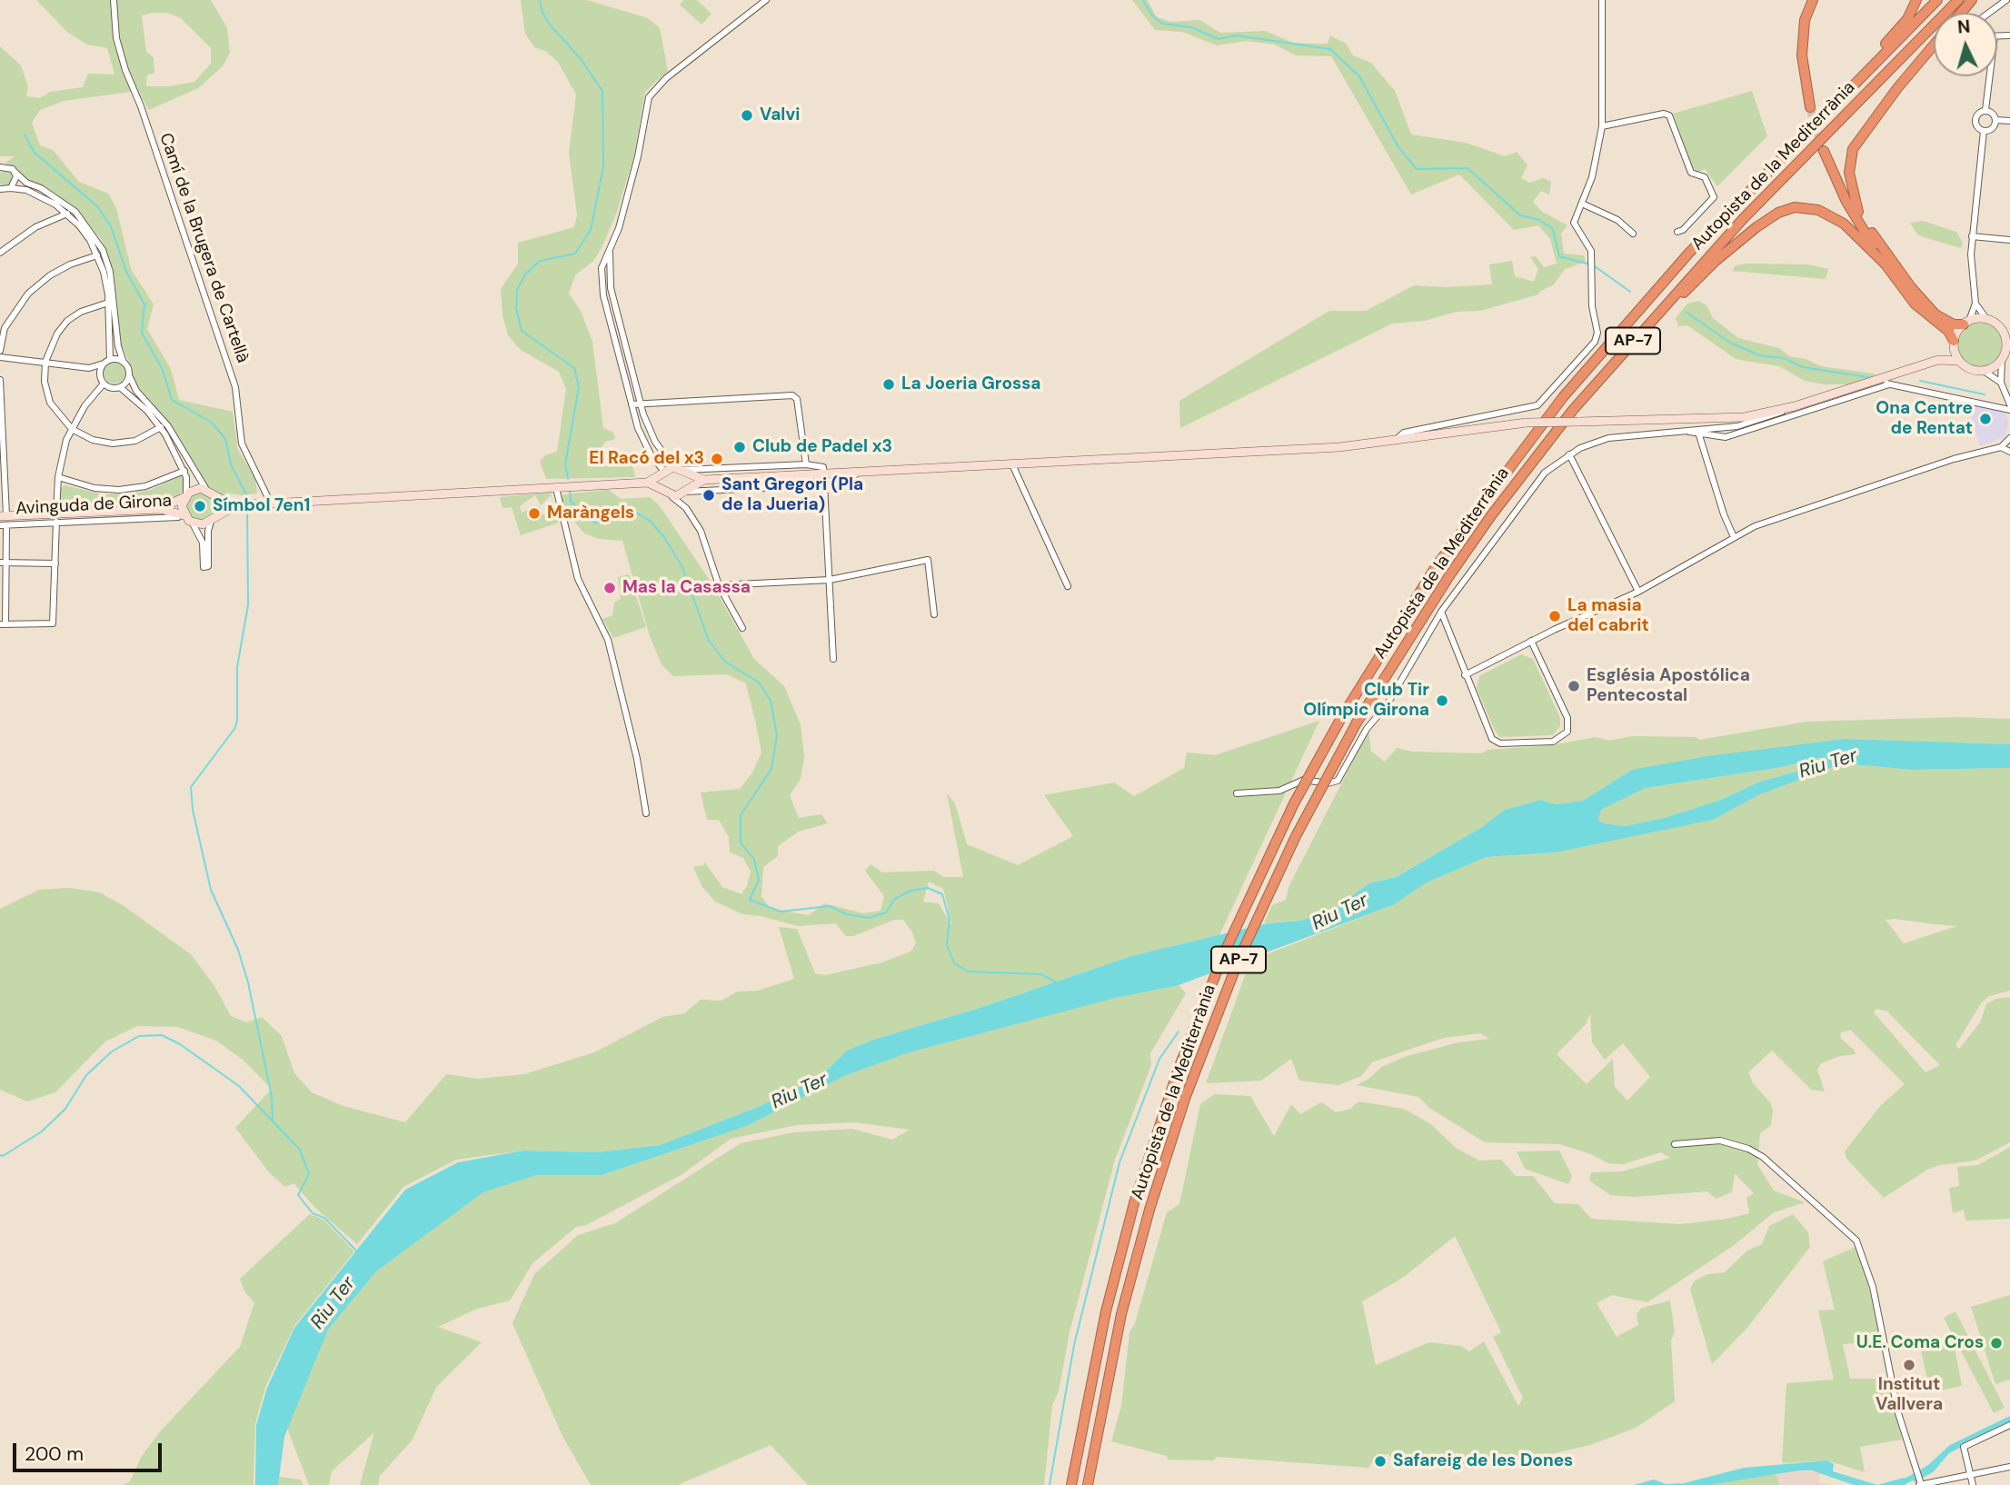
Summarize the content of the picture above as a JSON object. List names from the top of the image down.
{
  "streets": {
    "highway": ["Autopista de la Mediterrània", "AP-7"],
    "main road": ["Avinguda de Girona"],
    "street": ["Camí de la Brugera de Cartellà"]
  },
  "water": ["Riu Ter"],
  "places": [
    "Valvi",
    "La Joeria Grossa",
    "Ona Centre de Rentat",
    "Club de Padel x3",
    "El Racó del x3",
    "Sant Gregori (Pla de la Jueria)",
    "Símbol 7en1",
    "Maràngels",
    "Mas la Casassa",
    "La masia del cabrit",
    "Església Apostólica Pentecostal",
    "Club Tir Olímpic Girona",
    "U.E. Coma Cros",
    "Institut Vallvera",
    "Safareig de les Dones"
  ],
  "scale_bar": "200 m",
  "north": "top"
}
